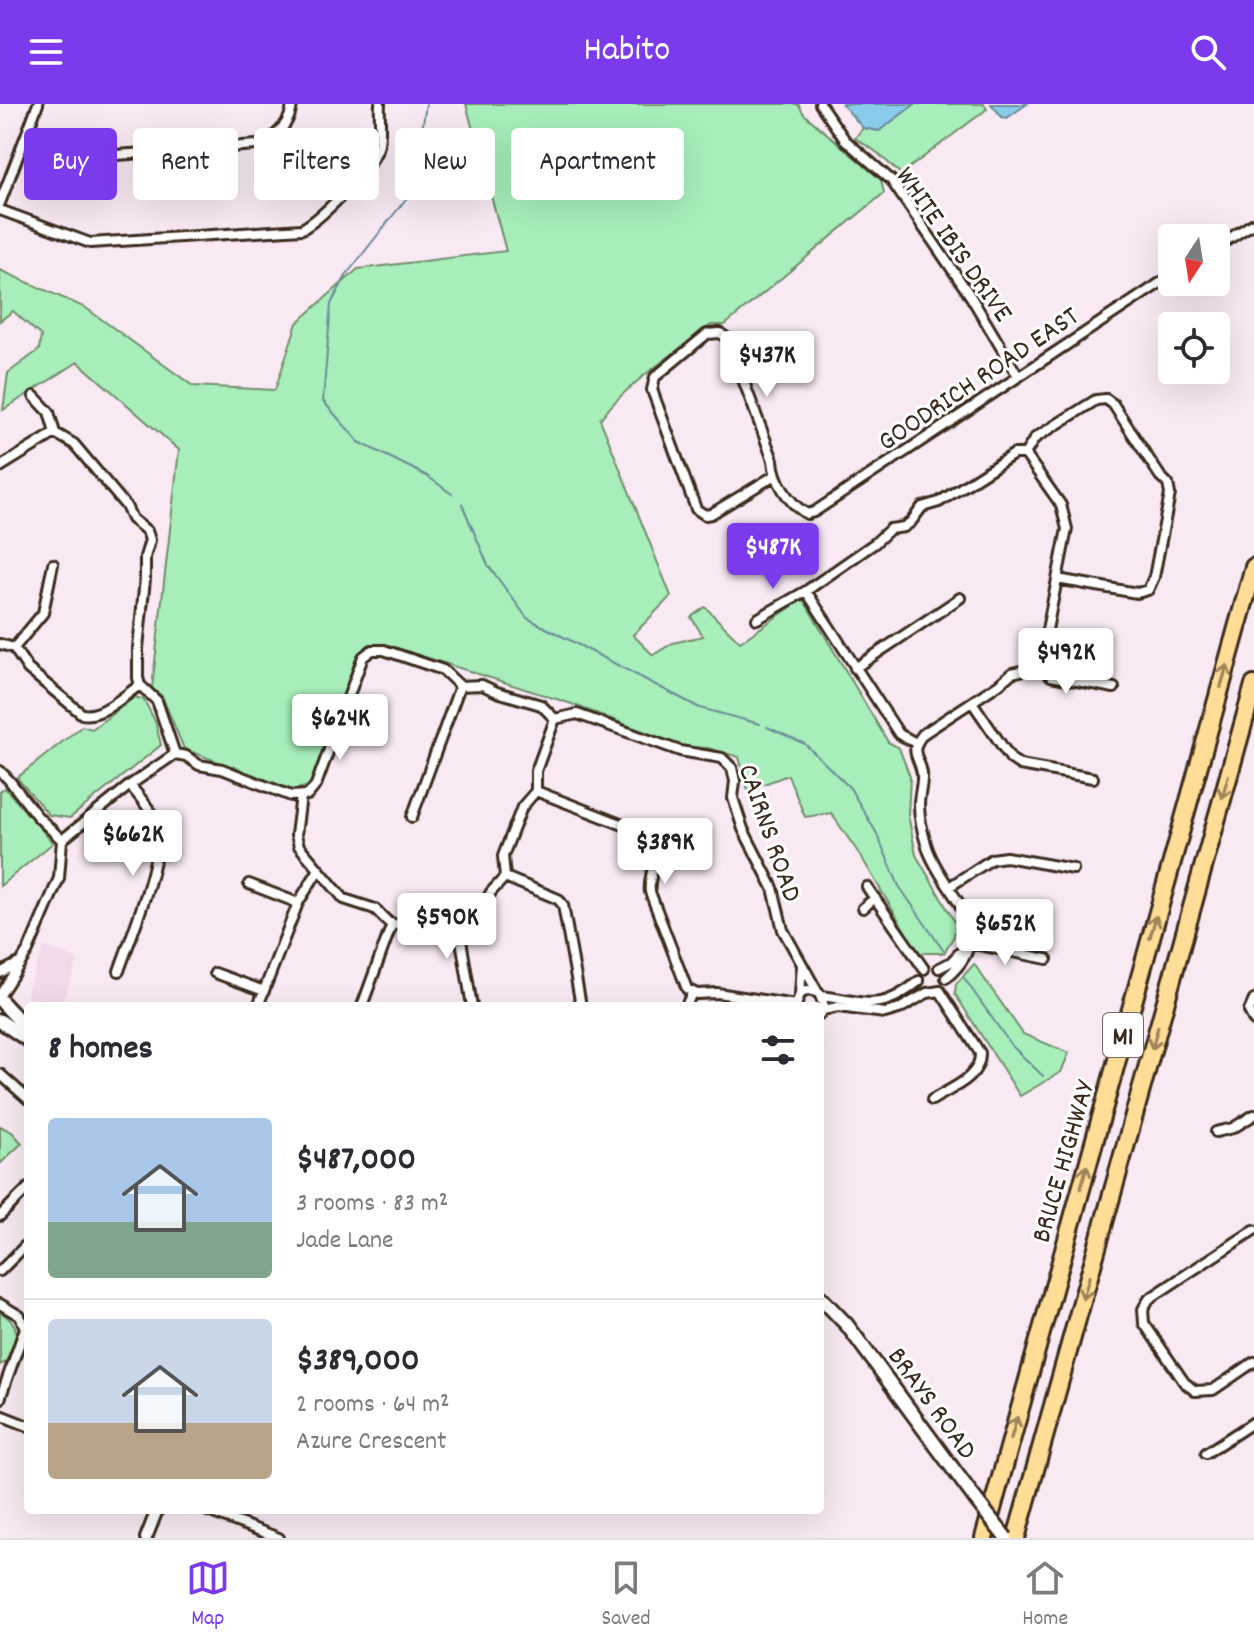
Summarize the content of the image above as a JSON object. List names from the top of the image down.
{
  "streets": {
    "highway": ["M1", "BRUCE HIGHWAY"],
    "main road": ["BRAYS ROAD"],
    "street": ["WHITE IBIS DRIVE", "GOODRICH ROAD EAST", "CAIRNS ROAD"]
  },
  "crossings": [
    ["WHITE IBIS DRIVE", "GOODRICH ROAD EAST"]
  ],
  "north": "bottom",
  "page": {
    "header": "Habito",
    "chip": [
      "Buy",
      "Rent",
      "Filters",
      "New",
      "Apartment"
    ],
    "price": [
      "$437K",
      "$487K",
      "$492K",
      "$624K",
      "$662K",
      "$389K",
      "$590K",
      "$652K"
    ],
    "heading": "8 homes",
    "list": [
      {
        "name": "$487,000",
        "note": "3 rooms · 83 m² · Jade Lane"
      },
      {
        "name": "$389,000",
        "note": "2 rooms · 64 m² · Azure Crescent"
      }
    ],
    "tabs": ["Map", "Saved", "Home"]
  }
}
